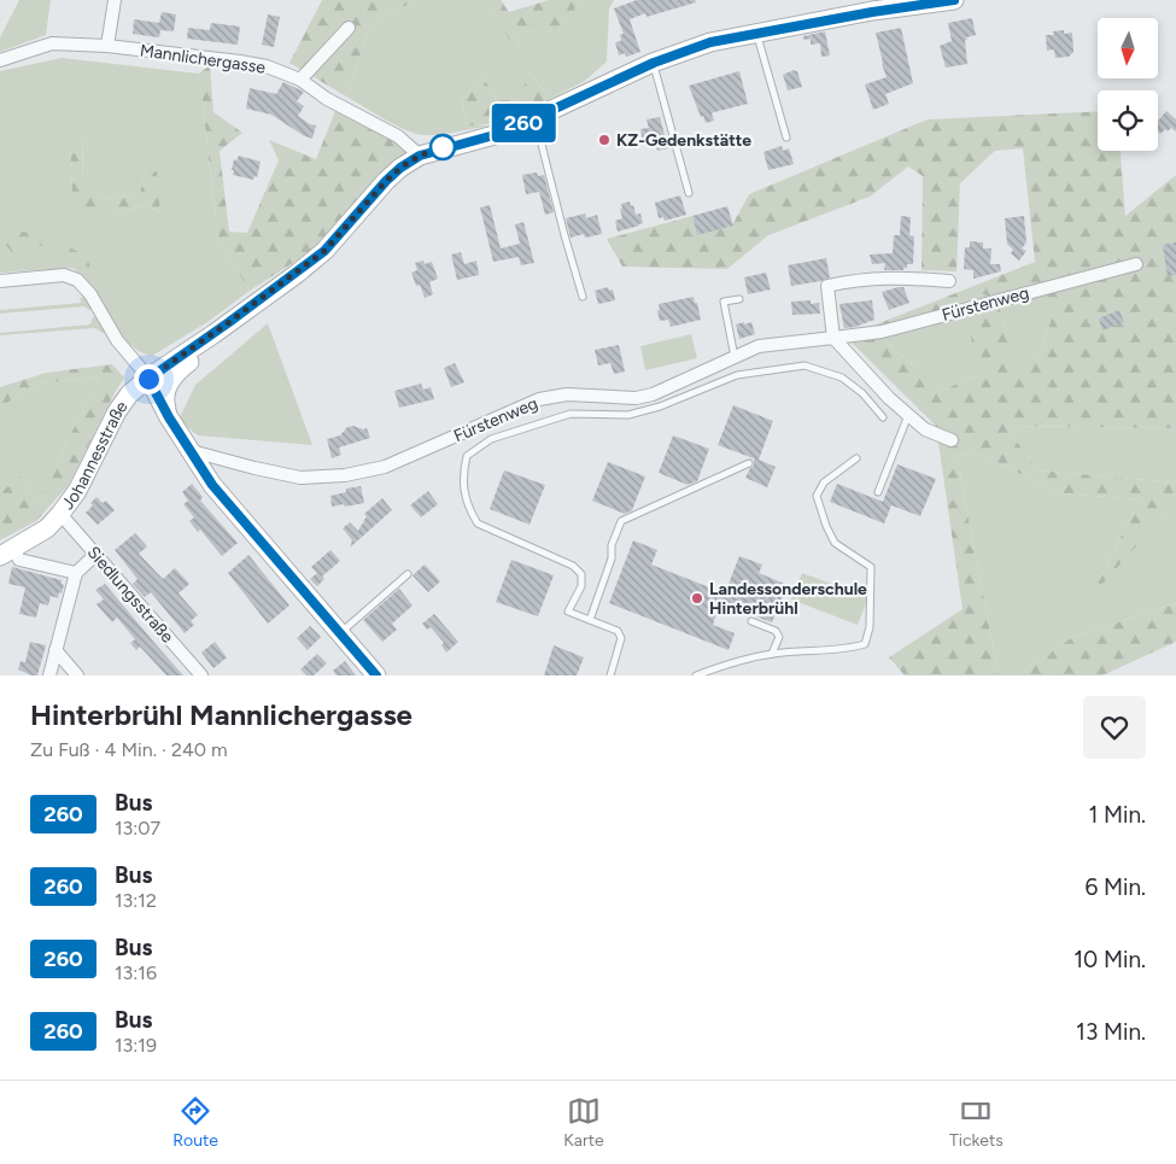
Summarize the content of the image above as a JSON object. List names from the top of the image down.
{
  "streets": {
    "main road": ["Johannesstraße"],
    "street": ["Mannlichergasse", "Fürstenweg", "Siedlungsstraße"]
  },
  "crossings": [
    ["Mannlichergasse", "Johannesstraße"],
    ["Johannesstraße", "Siedlungsstraße"]
  ],
  "places": ["KZ-Gedenkstätte", "Landessonderschule Hinterbrühl"],
  "lines": ["bus line 260"],
  "north": "bottom",
  "page": {
    "on_map": "260",
    "heading": ["Hinterbrühl Mannlichergasse", "Zu Fuß · 4 Min. · 240 m"],
    "list": [
      {
        "mark": "260",
        "name": "Bus",
        "note": "13:07",
        "value": "1 Min."
      },
      {
        "mark": "260",
        "name": "Bus",
        "note": "13:12",
        "value": "6 Min."
      },
      {
        "mark": "260",
        "name": "Bus",
        "note": "13:16",
        "value": "10 Min."
      },
      {
        "mark": "260",
        "name": "Bus",
        "note": "13:19",
        "value": "13 Min."
      }
    ],
    "tabs": ["Route", "Karte", "Tickets"]
  }
}
